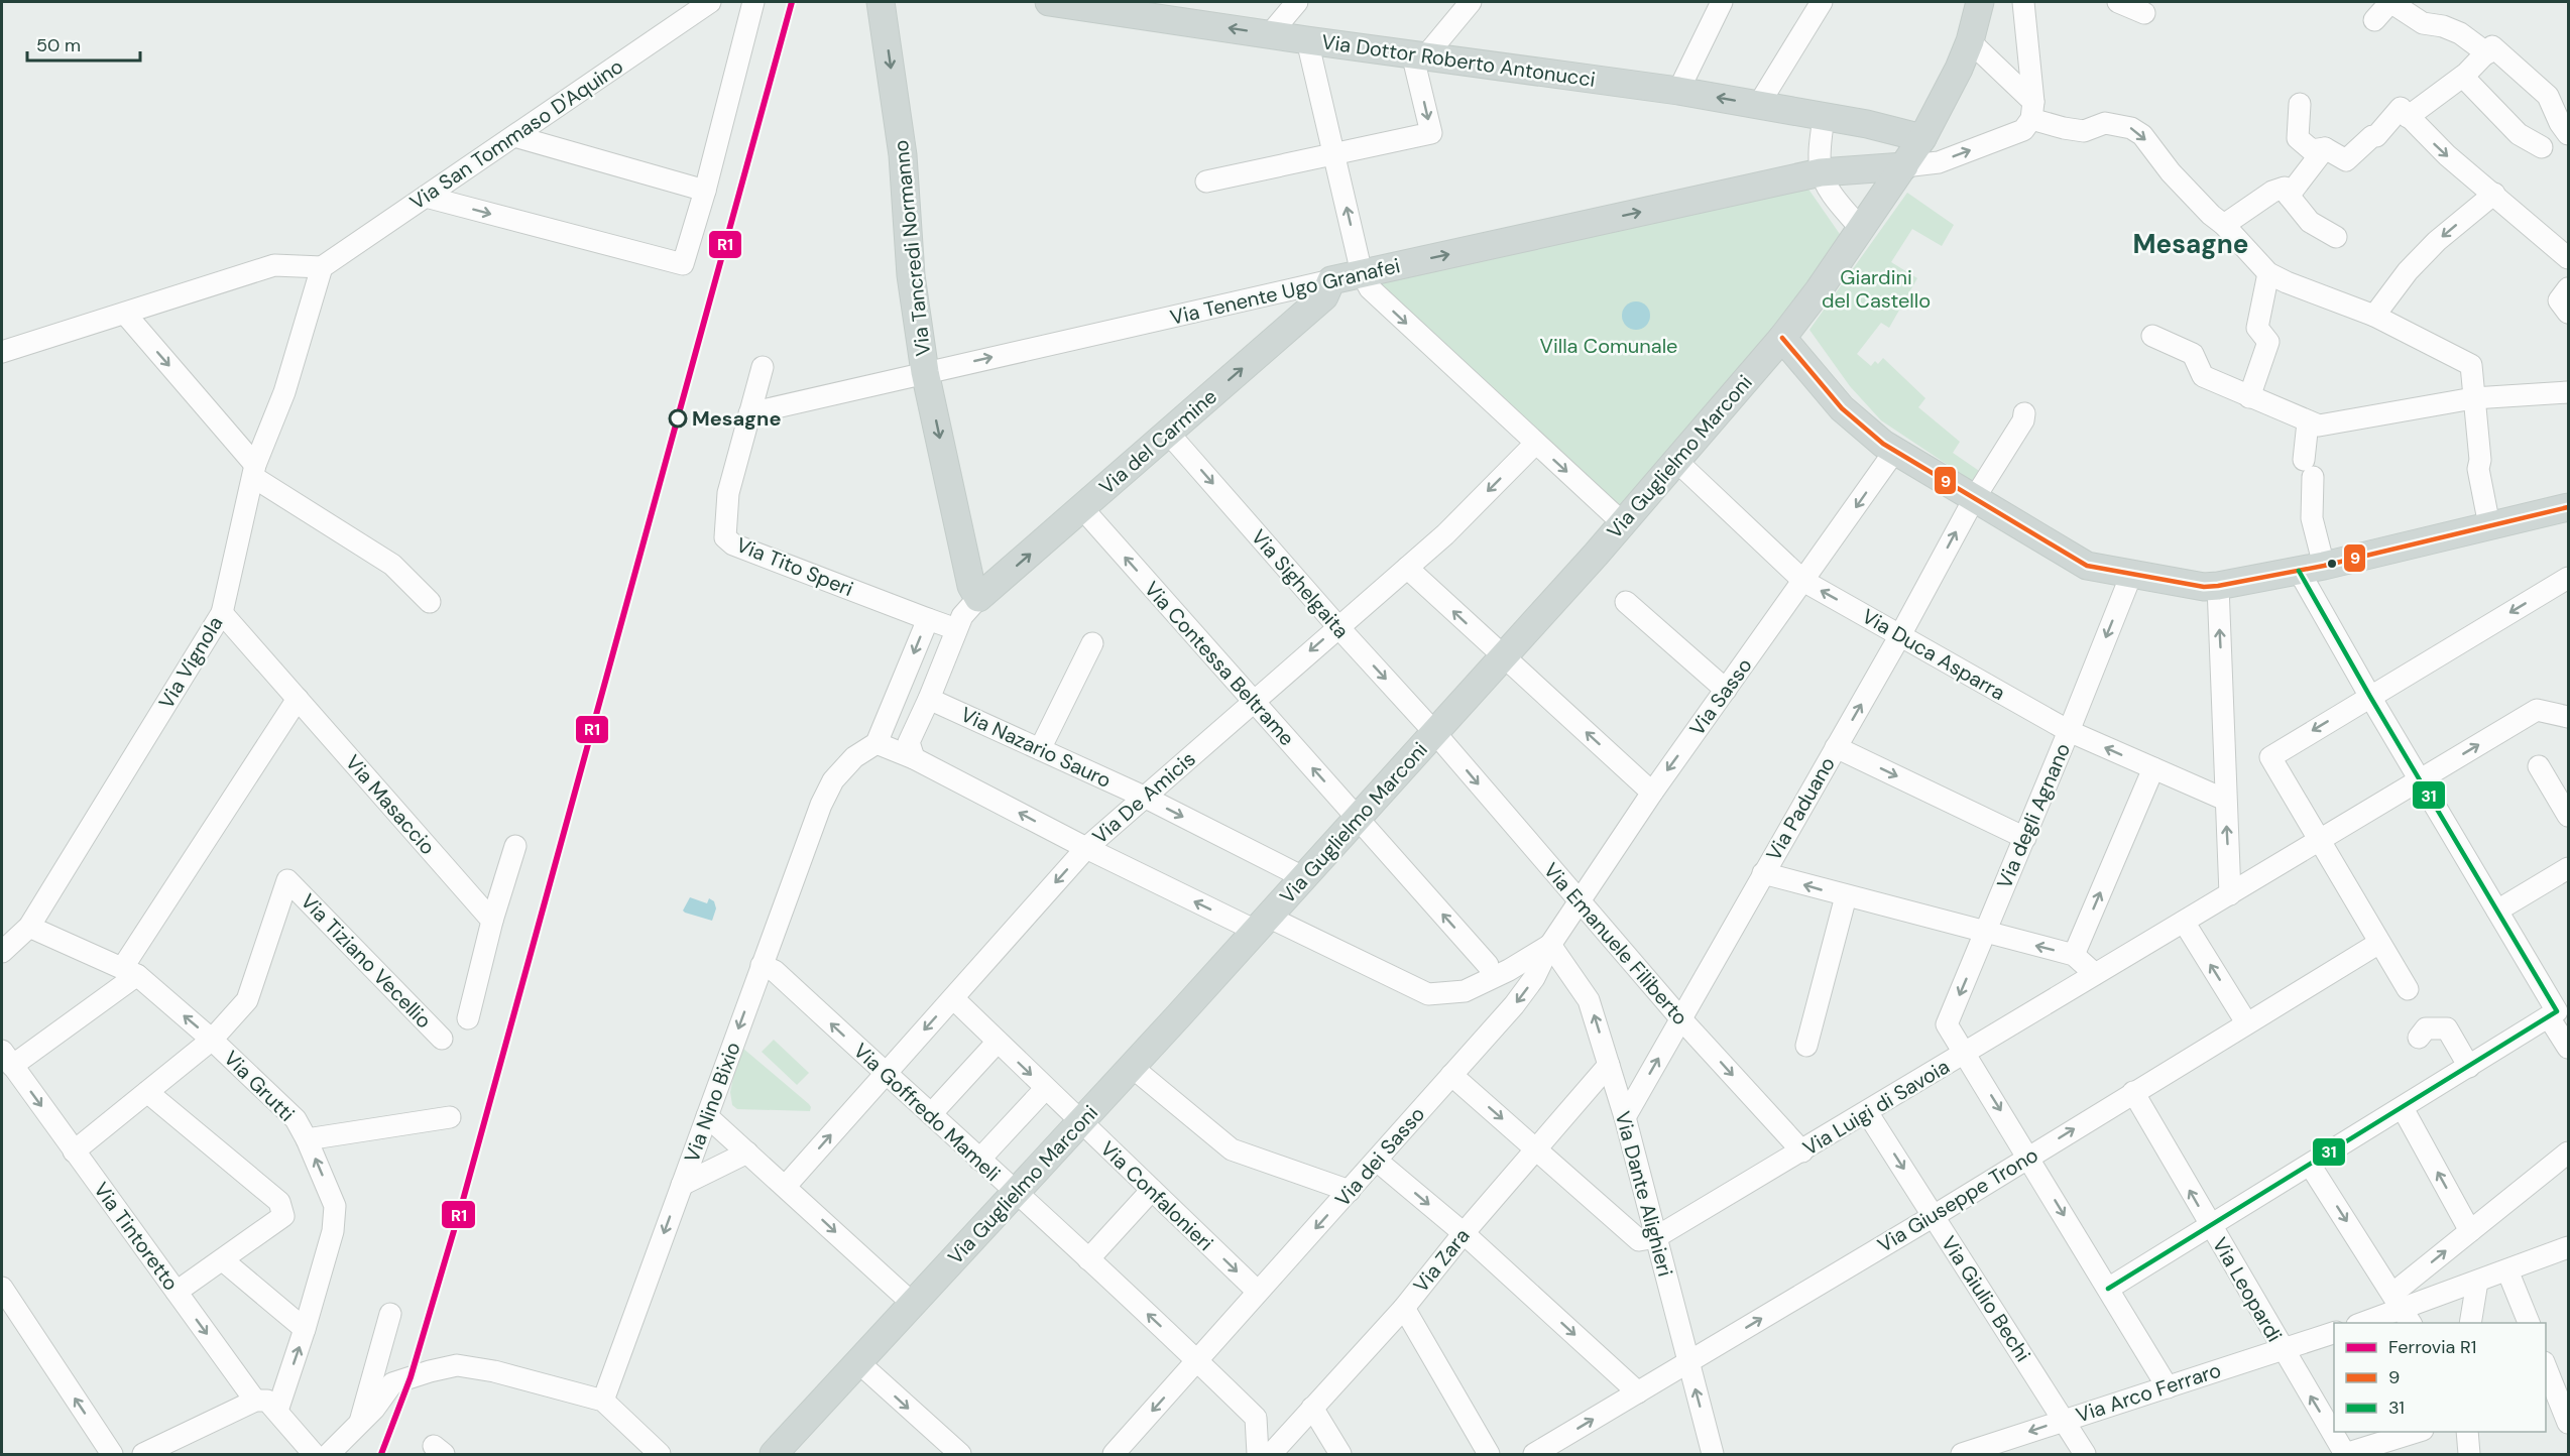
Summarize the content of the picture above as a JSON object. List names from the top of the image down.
{
  "streets": {
    "main road": [
      "Via Dottor Roberto Antonucci",
      "Via Tancredi Normanno",
      "Via Tenente Ugo Granafei",
      "Via del Carmine",
      "Via Guglielmo Marconi"
    ],
    "street": [
      "Via San Tommaso D'Aquino",
      "Via Tito Speri",
      "Via Sighelgaita",
      "Via Duca Asparra",
      "Via Vignola",
      "Via Contessa Beltrame",
      "Via Sasso",
      "Via Nazario Sauro",
      "Via De Amicis",
      "Via Masaccio",
      "Via Paduano",
      "Via degli Agnano",
      "Via Emanuele Filiberto",
      "Via Tiziano Vecellio",
      "Via Grutti",
      "Via Nino Bixio",
      "Via Luigi di Savoia",
      "Via Goffredo Mameli",
      "Via dei Sasso",
      "Via Dante Alighieri",
      "Via Confalonieri",
      "Via Giuseppe Trono",
      "Via Tintoretto",
      "Via Zara",
      "Via Leopardi",
      "Via Giulio Bechi",
      "Via Arco Ferraro"
    ]
  },
  "crossings": [
    ["Via Dottor Roberto Antonucci", "Via Guglielmo Marconi"],
    ["Via San Tommaso D'Aquino", "Via Vignola"],
    ["Via Tancredi Normanno", "Via Tenente Ugo Granafei"],
    ["Via Tancredi Normanno", "Via del Carmine"],
    ["Via Tenente Ugo Granafei", "Via del Carmine"],
    ["Via Tenente Ugo Granafei", "Via Guglielmo Marconi"],
    ["Via Tenente Ugo Granafei", "Via Tito Speri"],
    ["Via del Carmine", "Via Sighelgaita"],
    ["Via del Carmine", "Via Contessa Beltrame"],
    ["Via Guglielmo Marconi", "Via Sighelgaita"],
    ["Via Guglielmo Marconi", "Via Duca Asparra"],
    ["Via Guglielmo Marconi", "Via Contessa Beltrame"],
    ["Via Guglielmo Marconi", "Via Nazario Sauro"],
    ["Via Guglielmo Marconi", "Via Emanuele Filiberto"],
    ["Via Guglielmo Marconi", "Via Goffredo Mameli"],
    ["Via Guglielmo Marconi", "Via Confalonieri"],
    ["Via Sighelgaita", "Via De Amicis"],
    ["Via Sighelgaita", "Via Emanuele Filiberto"],
    ["Via Duca Asparra", "Via Sasso"],
    ["Via Duca Asparra", "Via Paduano"],
    ["Via Duca Asparra", "Via degli Agnano"],
    ["Via Vignola", "Via Masaccio"],
    ["Via Vignola", "Via Grutti"],
    ["Via Contessa Beltrame", "Via De Amicis"],
    ["Via Sasso", "Via Emanuele Filiberto"],
    ["Via Sasso", "Via dei Sasso"],
    ["Via Sasso", "Via Dante Alighieri"],
    ["Via Nazario Sauro", "Via De Amicis"],
    ["Via De Amicis", "Via Goffredo Mameli"],
    ["Via De Amicis", "Via Confalonieri"],
    ["Via Paduano", "Via Emanuele Filiberto"],
    ["Via Paduano", "Via Dante Alighieri"],
    ["Via degli Agnano", "Via Luigi di Savoia"],
    ["Via Emanuele Filiberto", "Via Luigi di Savoia"],
    ["Via Tiziano Vecellio", "Via Grutti"],
    ["Via Grutti", "Via Tintoretto"],
    ["Via Nino Bixio", "Via Goffredo Mameli"],
    ["Via Luigi di Savoia", "Via Dante Alighieri"],
    ["Via Luigi di Savoia", "Via Giulio Bechi"],
    ["Via Goffredo Mameli", "Via dei Sasso"],
    ["Via dei Sasso", "Via Dante Alighieri"],
    ["Via dei Sasso", "Via Confalonieri"],
    ["Via Dante Alighieri", "Via Giuseppe Trono"],
    ["Via Dante Alighieri", "Via Zara"],
    ["Via Giuseppe Trono", "Via Leopardi"],
    ["Via Giuseppe Trono", "Via Giulio Bechi"],
    ["Via Leopardi", "Via Arco Ferraro"],
    ["Via Giulio Bechi", "Via Arco Ferraro"]
  ],
  "one_way": [
    "Via Tancredi Normanno",
    "Via Tenente Ugo Granafei",
    "Via del Carmine",
    "Via Contessa Beltrame",
    "Via Sasso",
    "Via Paduano",
    "Via Grutti",
    "Via Nino Bixio",
    "Via dei Sasso",
    "Via Dante Alighieri",
    "Via Giuseppe Trono"
  ],
  "districts": ["Mesagne"],
  "parks": ["Giardini del Castello", "Villa Comunale"],
  "places": ["Mesagne"],
  "lines": ["rail line R1", "transit line 9", "transit line 31"],
  "legend": ["Ferrovia R1", "9", "31"],
  "scale_bar": "50 m"
}
